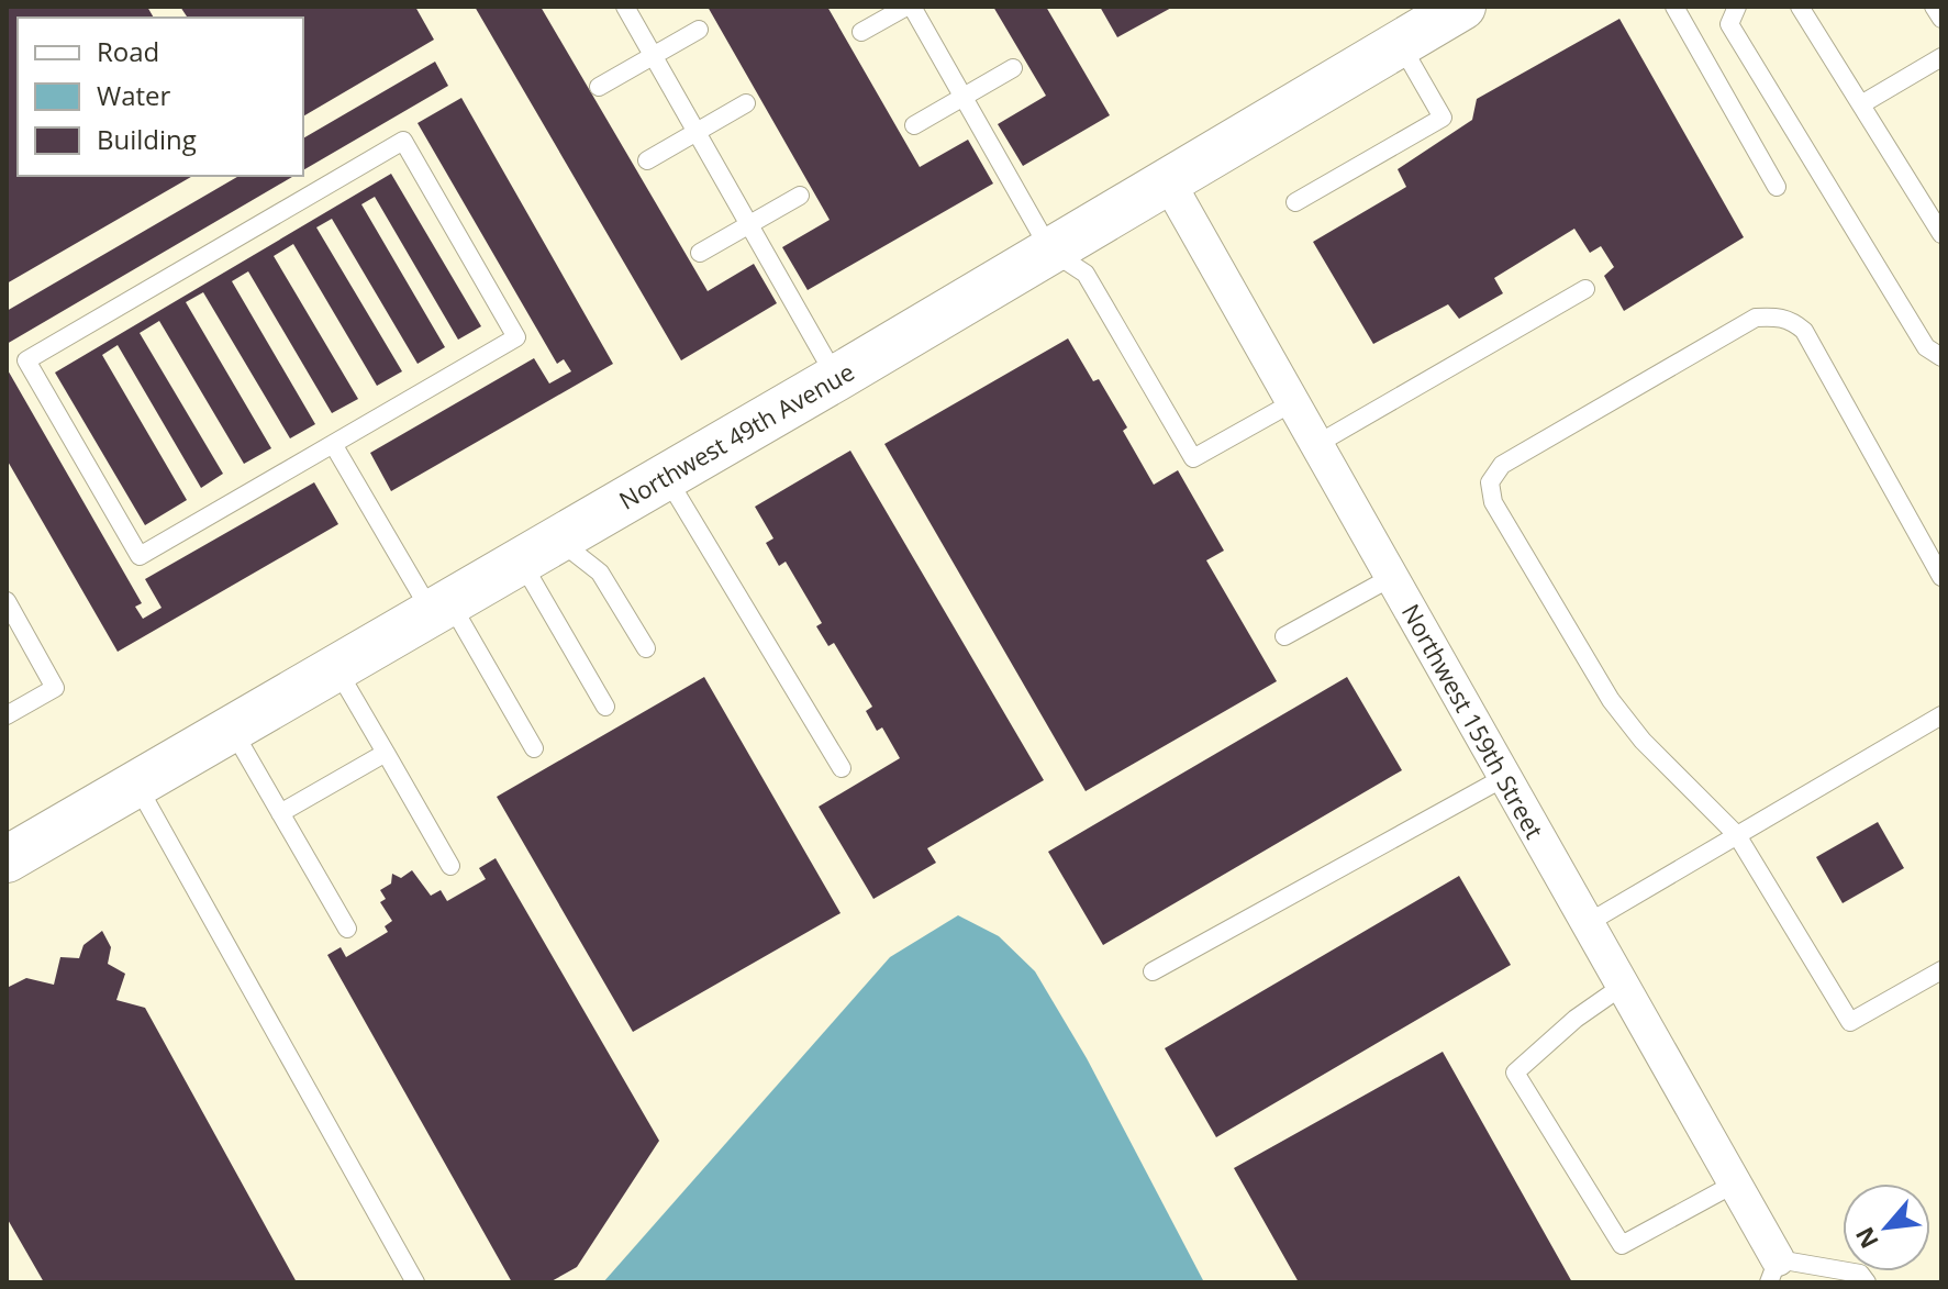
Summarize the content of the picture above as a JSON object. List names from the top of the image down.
{
  "streets": {
    "street": ["Northwest 49th Avenue", "Northwest 159th Street"]
  },
  "crossings": [
    ["Northwest 49th Avenue", "Northwest 159th Street"]
  ],
  "legend": ["Road", "Water", "Building"],
  "north": "bottom left"
}
